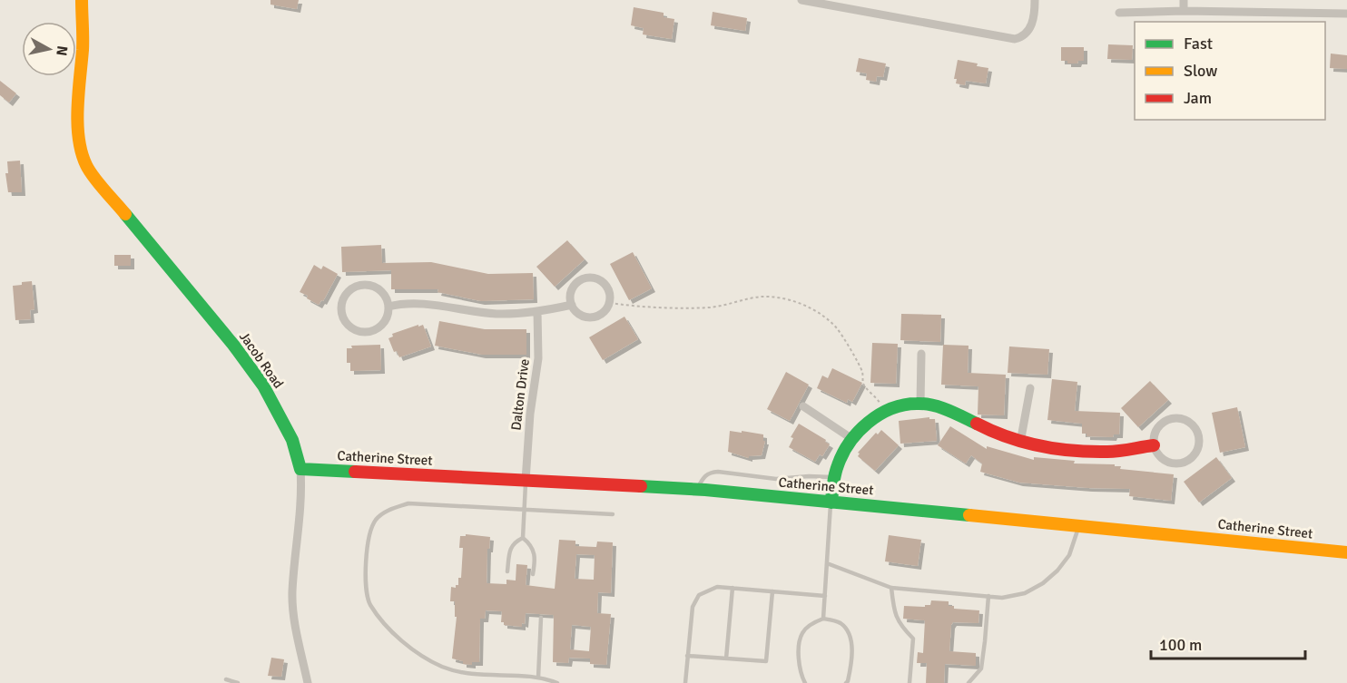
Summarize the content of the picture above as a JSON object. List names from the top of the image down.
{
  "streets": {
    "street": ["Jacob Road", "Dalton Drive", "Catherine Street"]
  },
  "crossings": [
    ["Jacob Road", "Catherine Street"],
    ["Dalton Drive", "Catherine Street"]
  ],
  "legend": ["Fast", "Slow", "Jam"],
  "scale_bar": "100 m",
  "north": "right"
}
